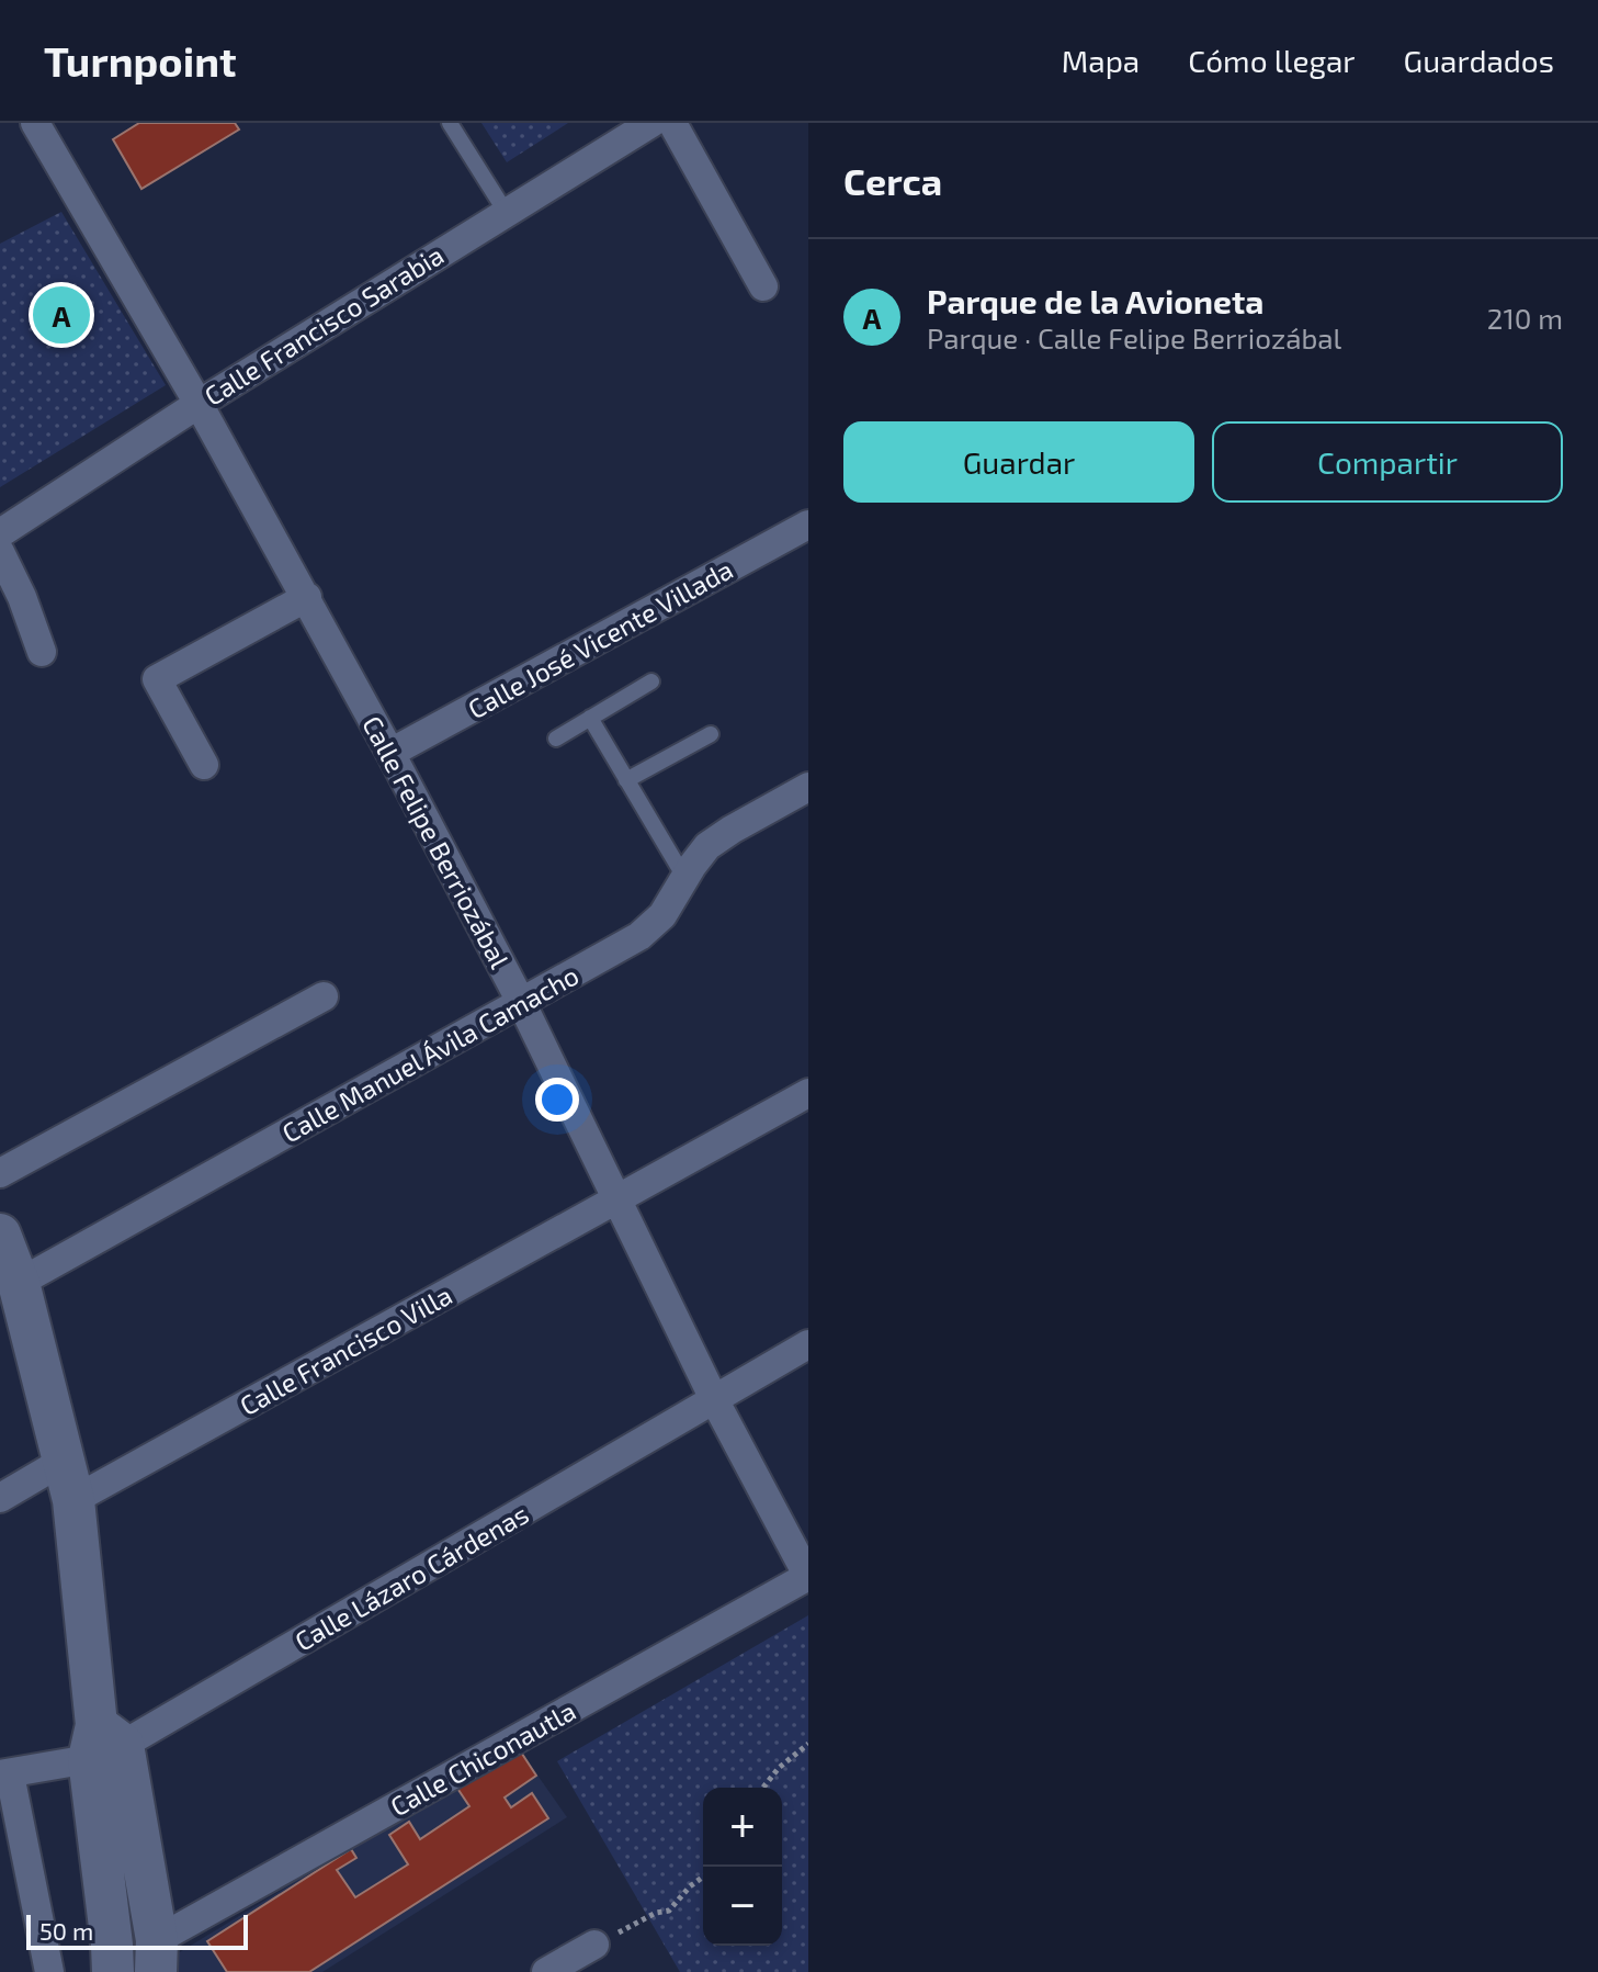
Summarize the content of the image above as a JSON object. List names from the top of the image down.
{
  "streets": {
    "street": [
      "Calle Francisco Sarabia",
      "Calle José Vicente Villada",
      "Calle Felipe Berriozábal",
      "Calle Manuel Ávila Camacho",
      "Calle Francisco Villa",
      "Calle Lázaro Cárdenas",
      "Calle Chiconautla"
    ]
  },
  "crossings": [
    ["Calle Francisco Sarabia", "Calle Felipe Berriozábal"],
    ["Calle José Vicente Villada", "Calle Felipe Berriozábal"],
    ["Calle Felipe Berriozábal", "Calle Manuel Ávila Camacho"],
    ["Calle Felipe Berriozábal", "Calle Francisco Villa"],
    ["Calle Felipe Berriozábal", "Calle Lázaro Cárdenas"],
    ["Calle Felipe Berriozábal", "Calle Chiconautla"]
  ],
  "scale_bar": "50 m",
  "page": {
    "header": "Turnpoint",
    "nav": ["Mapa", "Cómo llegar", "Guardados"],
    "heading": "Cerca",
    "list": [
      {
        "mark": "A",
        "name": "Parque de la Avioneta",
        "note": "Parque · Calle Felipe Berriozábal",
        "value": "210 m"
      }
    ],
    "pins": "A",
    "buttons": ["Guardar", "Compartir"],
    "map_buttons": ["+", "−"],
    "scale": "50 m"
  }
}
